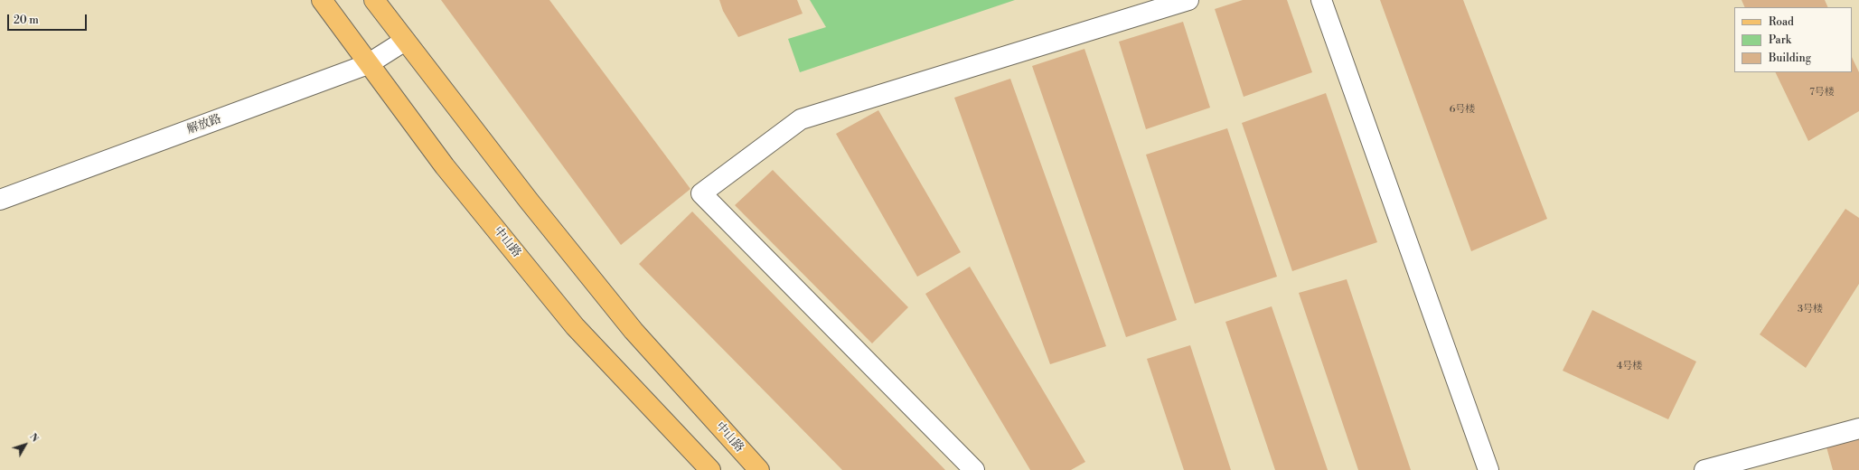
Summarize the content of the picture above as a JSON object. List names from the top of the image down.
{
  "streets": {
    "main road": ["中山路"],
    "street": ["解放路"]
  },
  "crossings": [
    ["解放路", "中山路"]
  ],
  "house_numbers": [
    "7号楼",
    "6号楼",
    "3号楼",
    "4号楼"
  ],
  "legend": ["Road", "Park", "Building"],
  "scale_bar": "20 m",
  "north": "top right"
}
